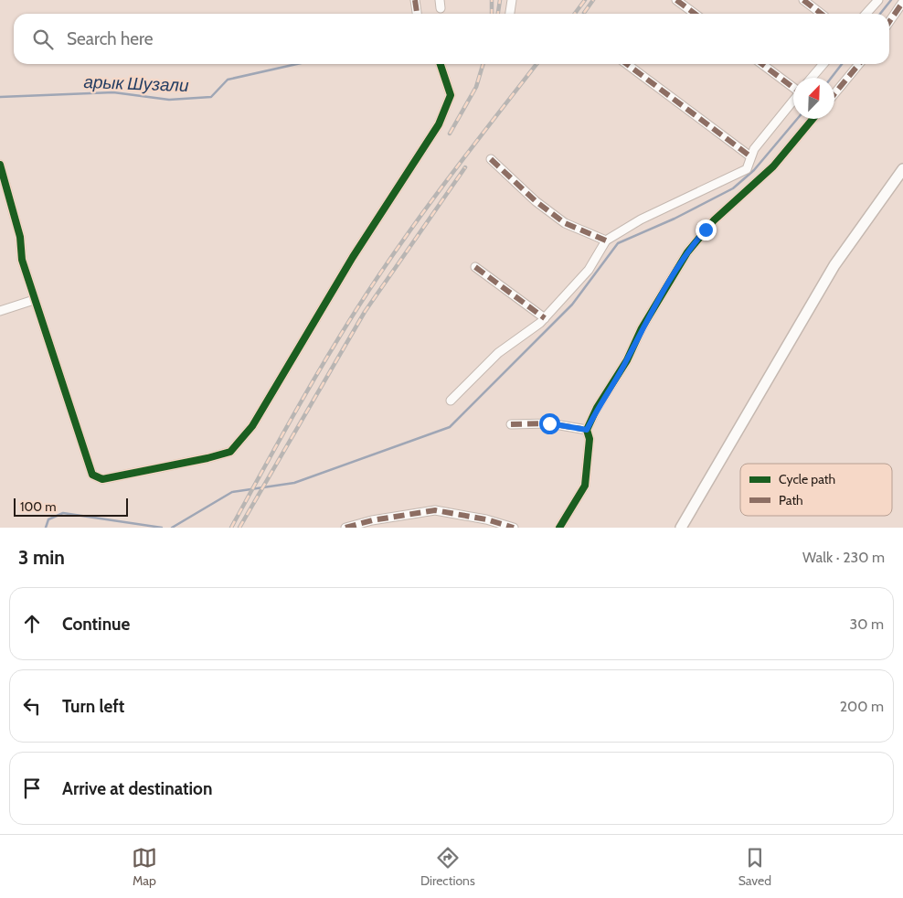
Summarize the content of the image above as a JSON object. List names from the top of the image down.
{
  "water": ["арык Шузали"],
  "legend": ["Cycle path", "Path"],
  "scale_bar": "100 m",
  "north": "top right",
  "page": {
    "search": "Search here",
    "scale": "100 m",
    "heading": ["3 min", "Walk · 230 m"],
    "list": [
      ["Continue", "30 m"],
      ["Turn left", "200 m"],
      "Arrive at destination"
    ],
    "nav": ["Map", "Directions", "Saved"]
  }
}
